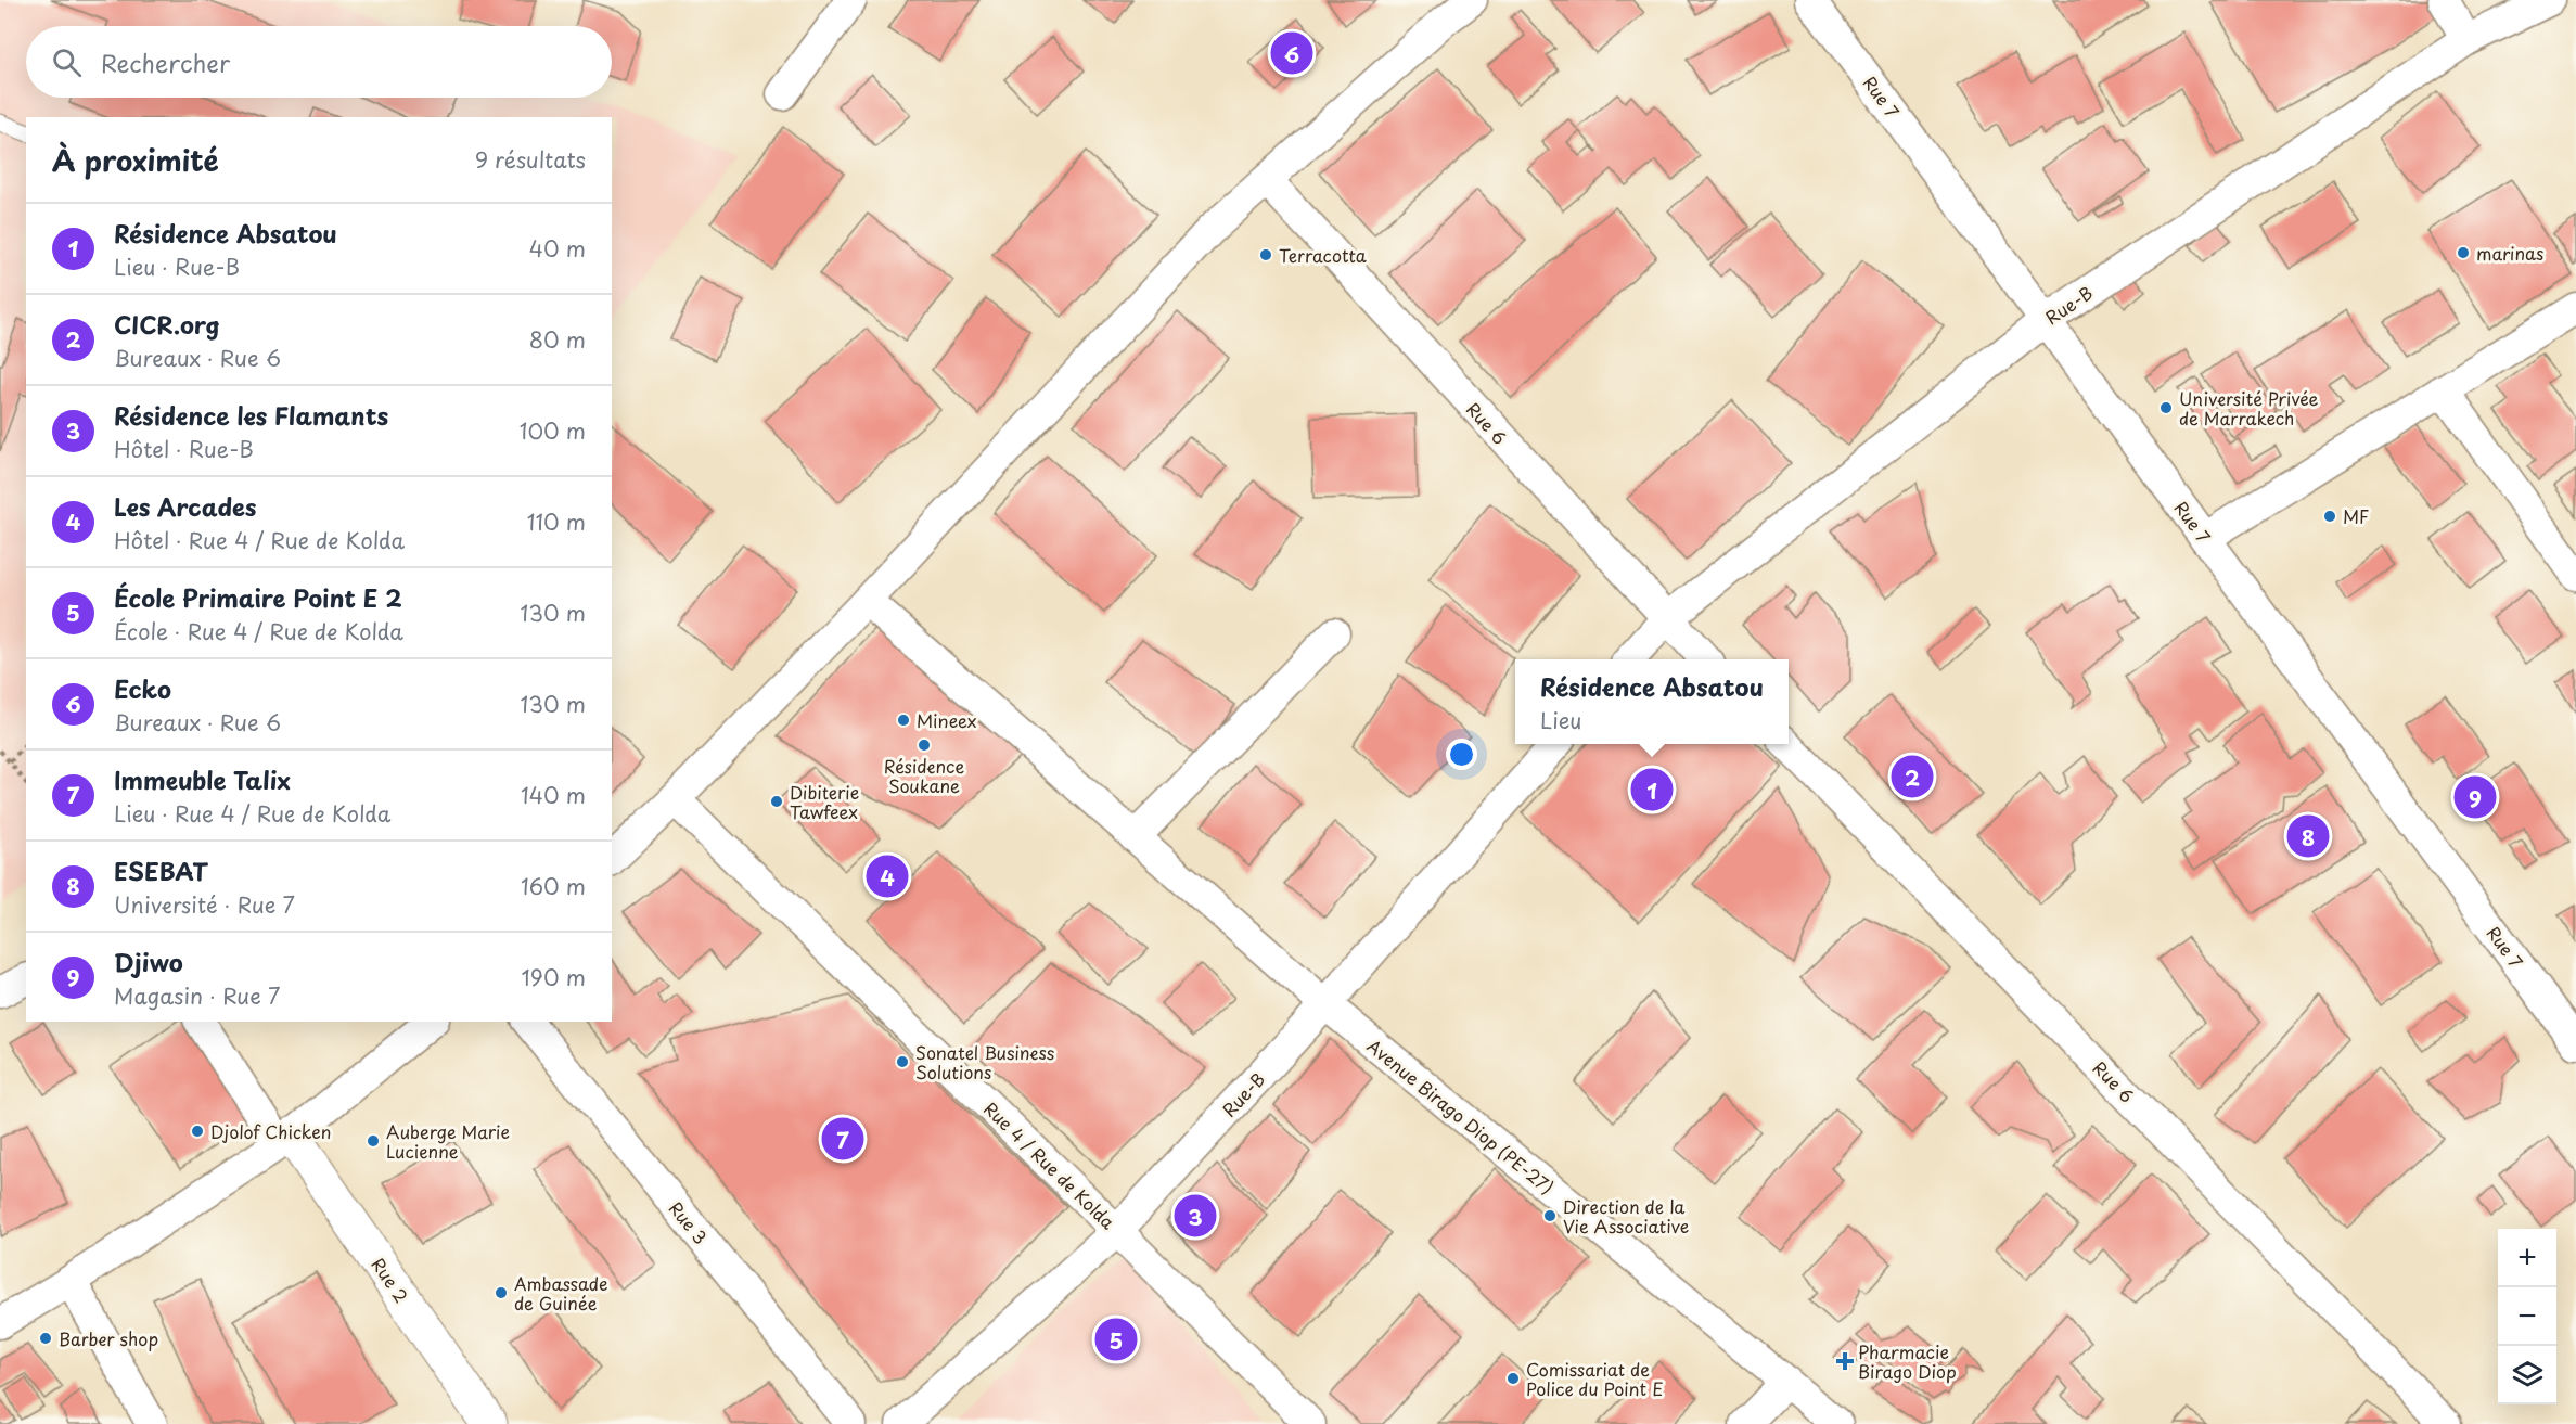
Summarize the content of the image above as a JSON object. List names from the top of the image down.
{
  "streets": {
    "street": [
      "Rue 7",
      "Rue-B",
      "Rue 6",
      "Avenue Birago Diop (PE-27)",
      "Rue 4 / Rue de Kolda",
      "Rue 3",
      "Rue 2"
    ]
  },
  "crossings": [
    ["Rue 7", "Rue-B"],
    ["Rue-B", "Rue 6"],
    ["Rue-B", "Avenue Birago Diop (PE-27)"],
    ["Rue-B", "Rue 4 / Rue de Kolda"]
  ],
  "places": {
    "other": [
      "marinas",
      "Terracotta",
      "Université Privée de Marrakech",
      "MF",
      "Mineex",
      "Résidence Soukane",
      "Dibiterie Tawfeex",
      "Sonatel Business Solutions",
      "Djolof Chicken",
      "Auberge Marie Lucienne",
      "Direction de la Vie Associative",
      "Ambassade de Guinée",
      "Barber shop",
      "Comissariat de Police du Point E"
    ],
    "health": ["Pharmacie Birago Diop"]
  },
  "page": {
    "search": "Rechercher",
    "pins": [
      "6",
      "2",
      "1",
      "9",
      "8",
      "4",
      "7",
      "3",
      "5"
    ],
    "heading": ["À proximité", "9 résultats"],
    "list": [
      {
        "mark": "1",
        "name": "Résidence Absatou",
        "note": "Lieu · Rue-B",
        "value": "40 m"
      },
      {
        "mark": "2",
        "name": "CICR.org",
        "note": "Bureaux · Rue 6",
        "value": "80 m"
      },
      {
        "mark": "3",
        "name": "Résidence les Flamants",
        "note": "Hôtel · Rue-B",
        "value": "100 m"
      },
      {
        "mark": "4",
        "name": "Les Arcades",
        "note": "Hôtel · Rue 4 / Rue de Kolda",
        "value": "110 m"
      },
      {
        "mark": "5",
        "name": "École Primaire Point E 2",
        "note": "École · Rue 4 / Rue de Kolda",
        "value": "130 m"
      },
      {
        "mark": "6",
        "name": "Ecko",
        "note": "Bureaux · Rue 6",
        "value": "130 m"
      },
      {
        "mark": "7",
        "name": "Immeuble Talix",
        "note": "Lieu · Rue 4 / Rue de Kolda",
        "value": "140 m"
      },
      {
        "mark": "8",
        "name": "ESEBAT",
        "note": "Université · Rue 7",
        "value": "160 m"
      },
      {
        "mark": "9",
        "name": "Djiwo",
        "note": "Magasin · Rue 7",
        "value": "190 m"
      }
    ],
    "popup": ["Résidence Absatou", "Lieu"],
    "map_buttons": ["+", "−"]
  }
}
